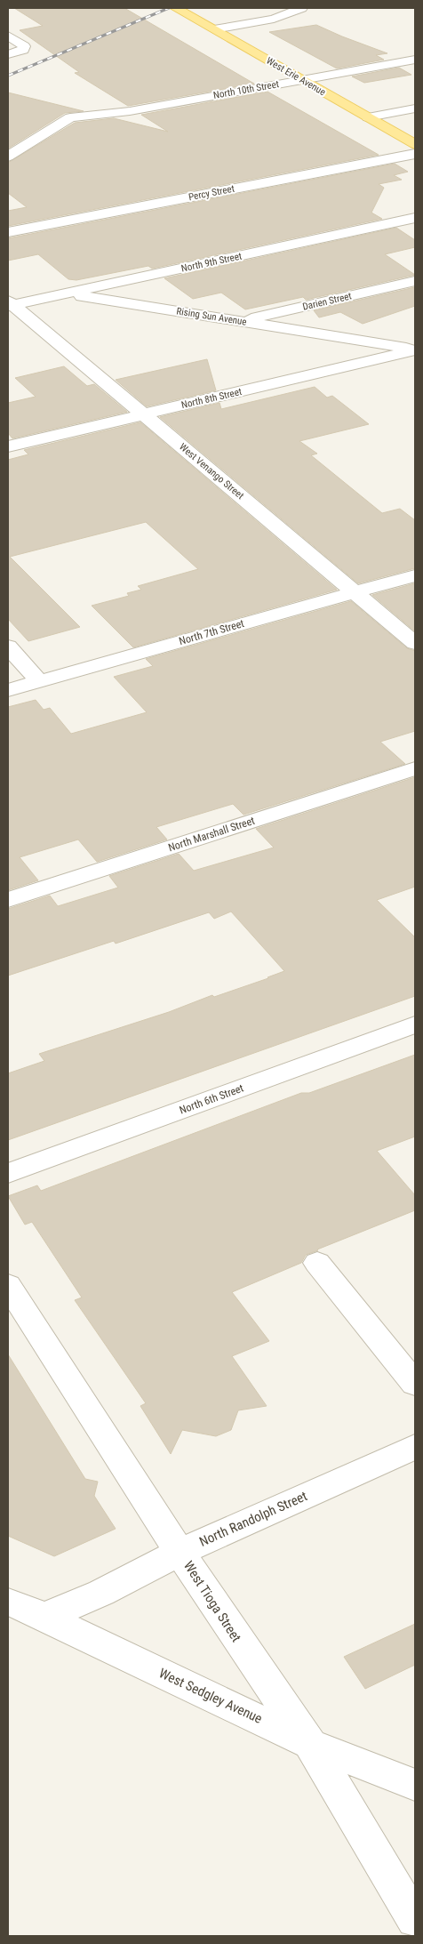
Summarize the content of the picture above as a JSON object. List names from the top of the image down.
{
  "streets": {
    "main road": ["West Erie Avenue"],
    "street": [
      "North 10th Street",
      "Percy Street",
      "North 9th Street",
      "Darien Street",
      "Rising Sun Avenue",
      "North 8th Street",
      "West Venango Street",
      "North 7th Street",
      "North Marshall Street",
      "North 6th Street",
      "North Randolph Street",
      "West Tioga Street",
      "West Sedgley Avenue"
    ]
  },
  "crossings": [
    ["West Erie Avenue", "North 10th Street"],
    ["North 9th Street", "Rising Sun Avenue"],
    ["North 9th Street", "West Venango Street"],
    ["Darien Street", "Rising Sun Avenue"],
    ["Rising Sun Avenue", "North 8th Street"],
    ["North 8th Street", "West Venango Street"],
    ["West Venango Street", "North 7th Street"],
    ["North Randolph Street", "West Tioga Street"],
    ["North Randolph Street", "West Sedgley Avenue"],
    ["West Tioga Street", "West Sedgley Avenue"]
  ]
}
